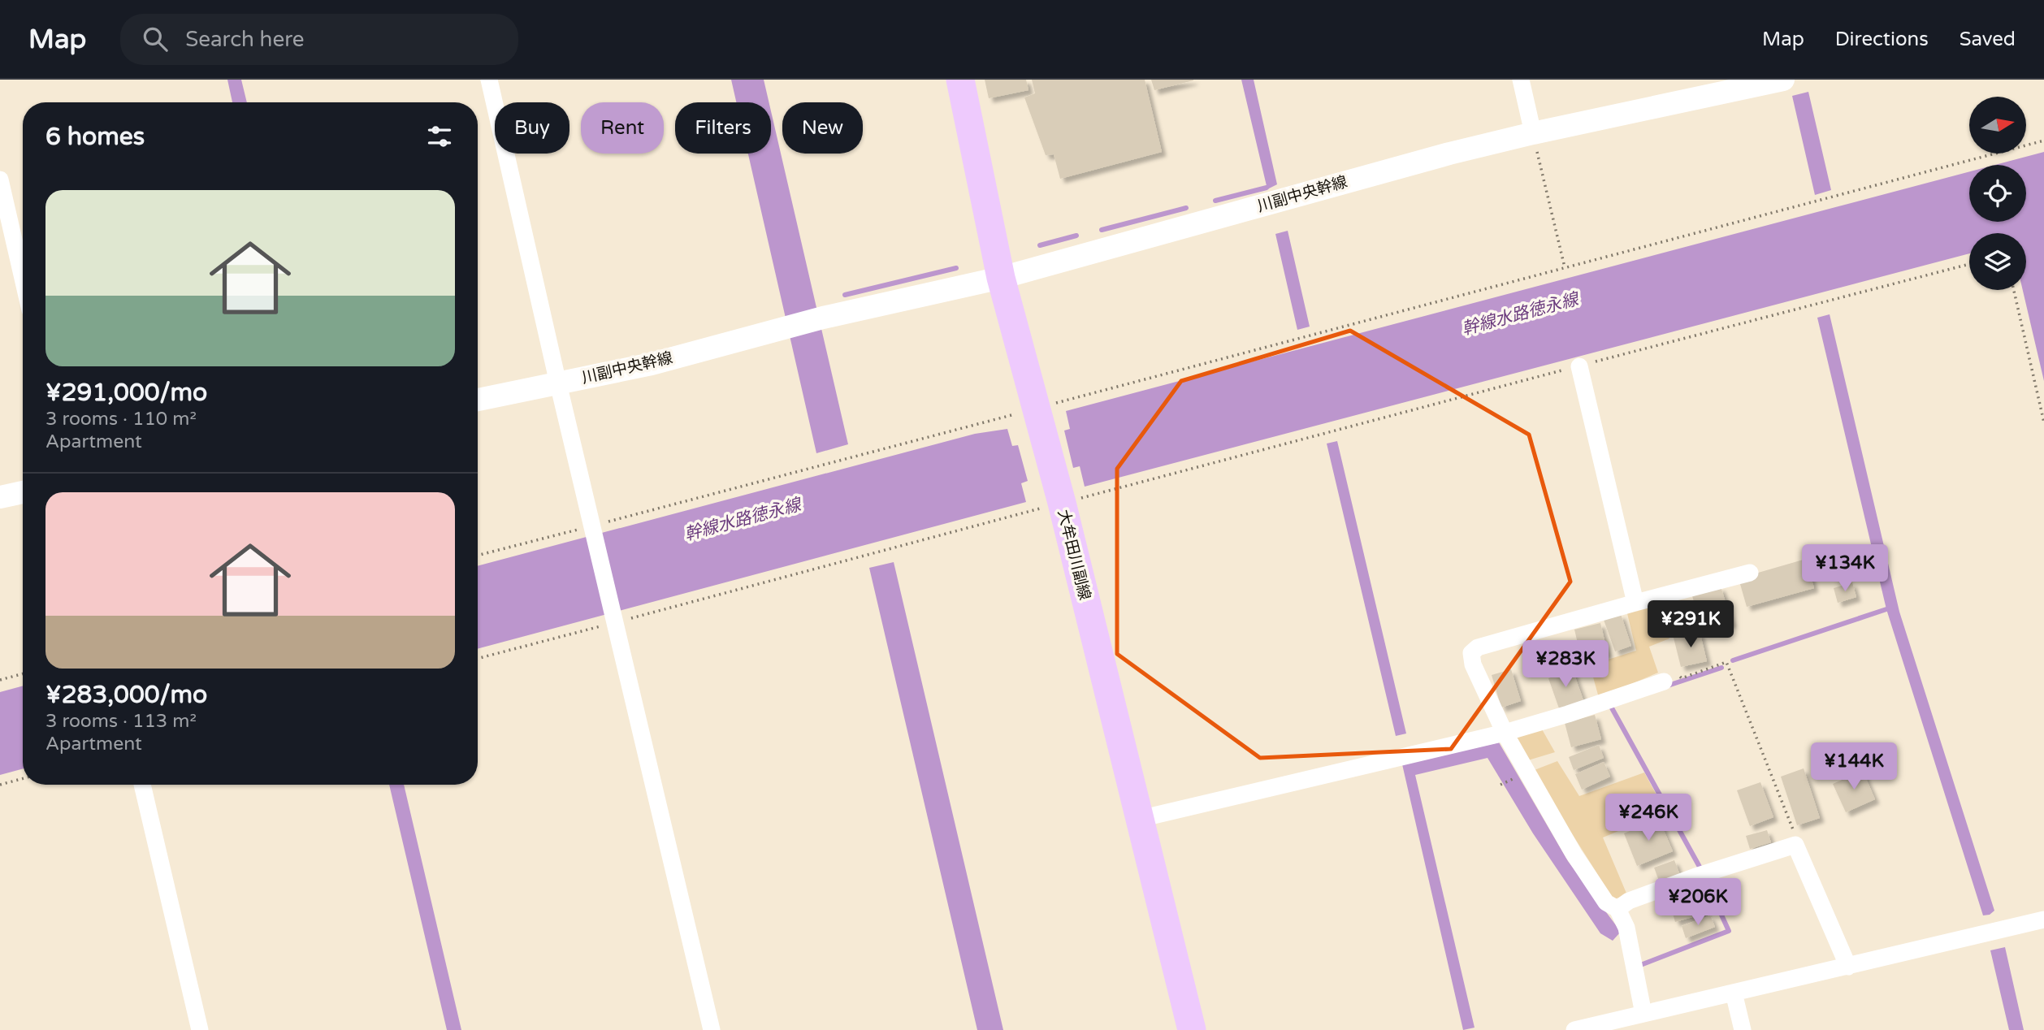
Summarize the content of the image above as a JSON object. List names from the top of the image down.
{
  "streets": {
    "main road": ["大牟田川副線"],
    "street": ["川副中央幹線"]
  },
  "crossings": [
    ["川副中央幹線", "大牟田川副線"]
  ],
  "water": ["幹線水路徳永線"],
  "north": "right",
  "page": {
    "header": "Map",
    "search": "Search here",
    "nav": ["Map", "Directions", "Saved"],
    "chip": [
      "Buy",
      "Rent",
      "Filters",
      "New"
    ],
    "heading": "6 homes",
    "list": [
      {
        "name": "¥291,000/mo",
        "note": "3 rooms · 110 m² · Apartment"
      },
      {
        "name": "¥283,000/mo",
        "note": "3 rooms · 113 m² · Apartment"
      }
    ],
    "price": [
      "¥134K",
      "¥291K",
      "¥283K",
      "¥144K",
      "¥246K",
      "¥206K"
    ]
  }
}
